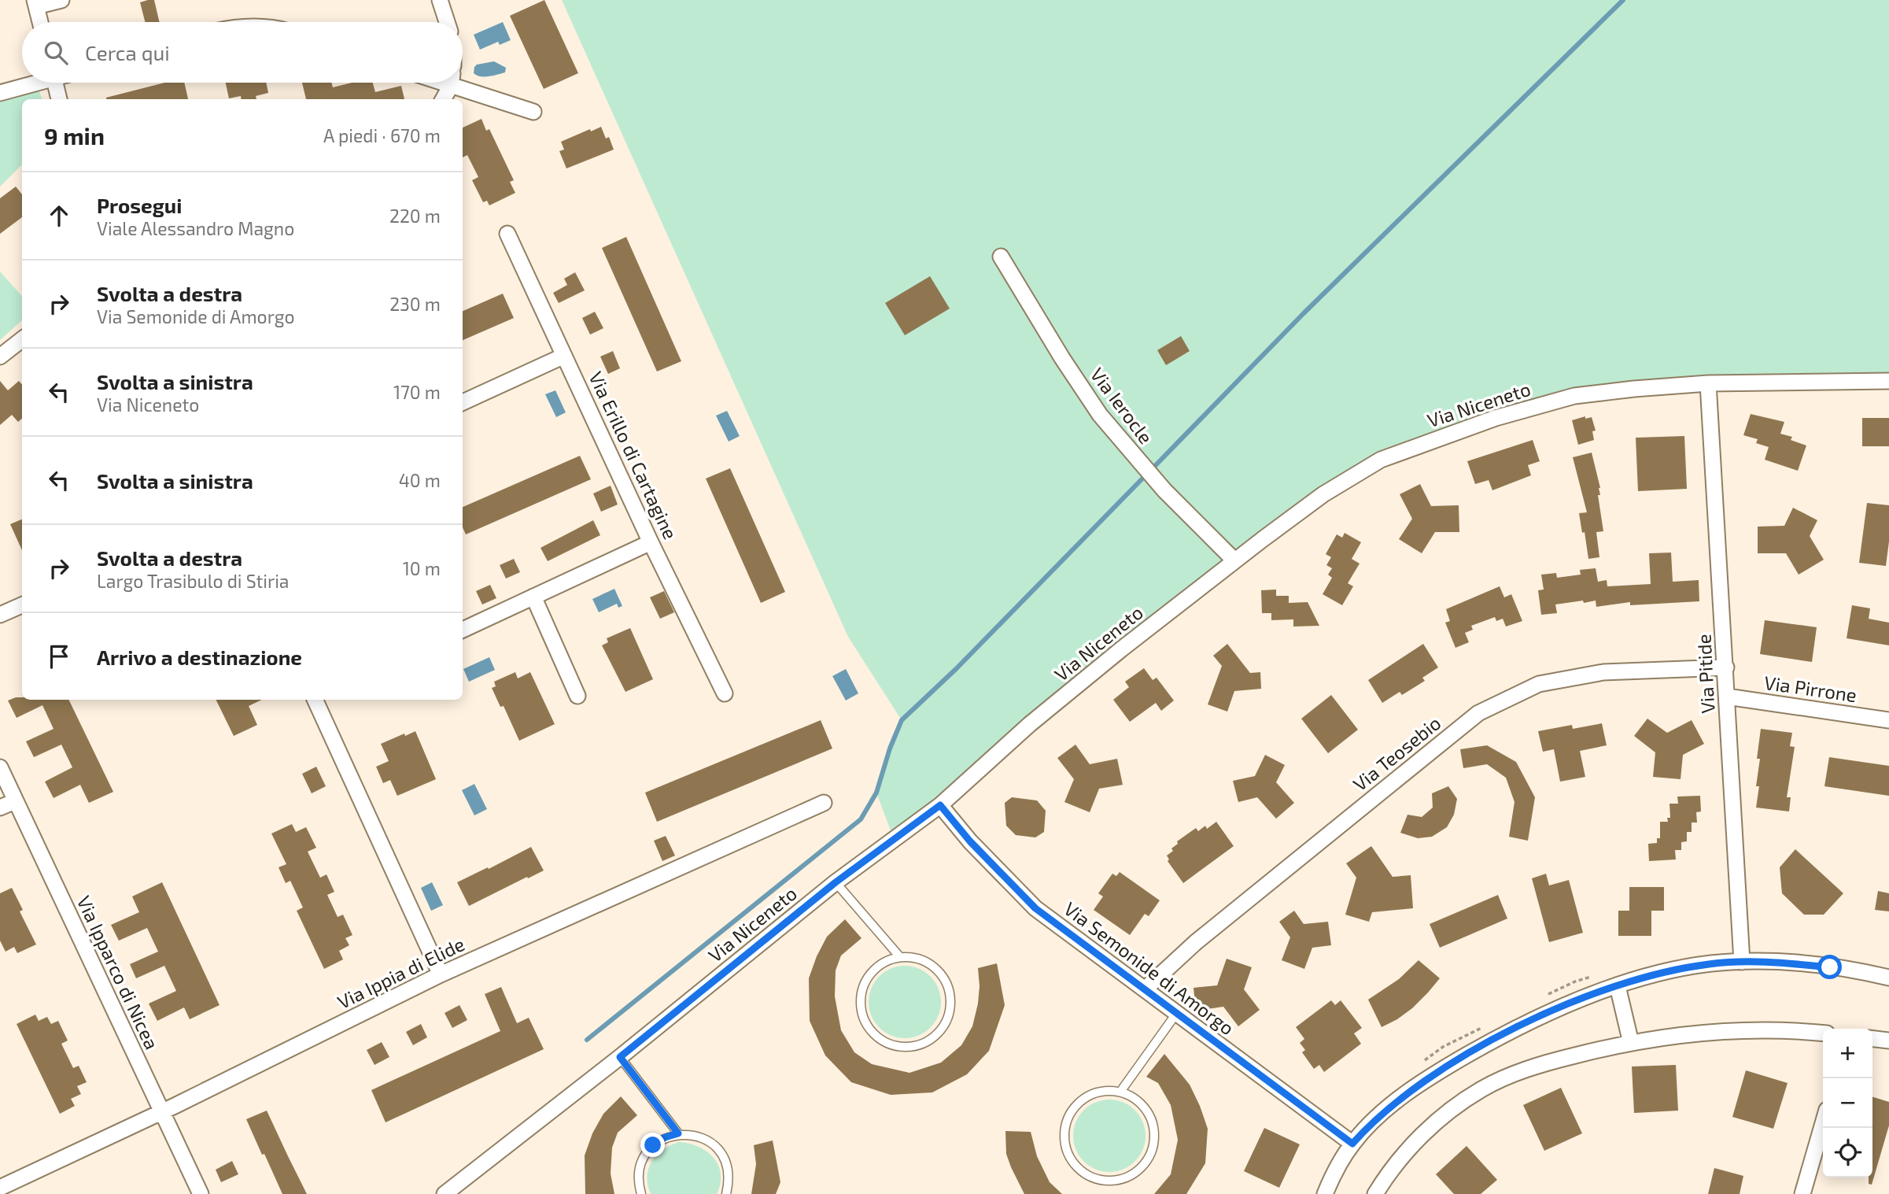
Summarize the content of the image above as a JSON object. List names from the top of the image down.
{
  "streets": {
    "street": [
      "Via Niceneto",
      "Via Ierocle",
      "Via Erillo di Cartagine",
      "Via Pitide",
      "Via Pirrone",
      "Via Teosebio",
      "Via Semonide di Amorgo",
      "Via Ipparco di Nicea",
      "Via Ippia di Elide"
    ]
  },
  "crossings": [
    ["Via Niceneto", "Via Ierocle"],
    ["Via Niceneto", "Via Pitide"],
    ["Via Niceneto", "Via Semonide di Amorgo"],
    ["Via Pitide", "Via Pirrone"],
    ["Via Pitide", "Via Teosebio"],
    ["Via Teosebio", "Via Semonide di Amorgo"],
    ["Via Ipparco di Nicea", "Via Ippia di Elide"]
  ],
  "page": {
    "search": "Cerca qui",
    "heading": ["9 min", "A piedi · 670 m"],
    "list": [
      ["Prosegui", "Viale Alessandro Magno", "220 m"],
      ["Svolta a destra", "Via Semonide di Amorgo", "230 m"],
      ["Svolta a sinistra", "Via Niceneto", "170 m"],
      ["Svolta a sinistra", "40 m"],
      ["Svolta a destra", "Largo Trasibulo di Stiria", "10 m"],
      "Arrivo a destinazione"
    ],
    "map_buttons": ["+", "−"]
  }
}
